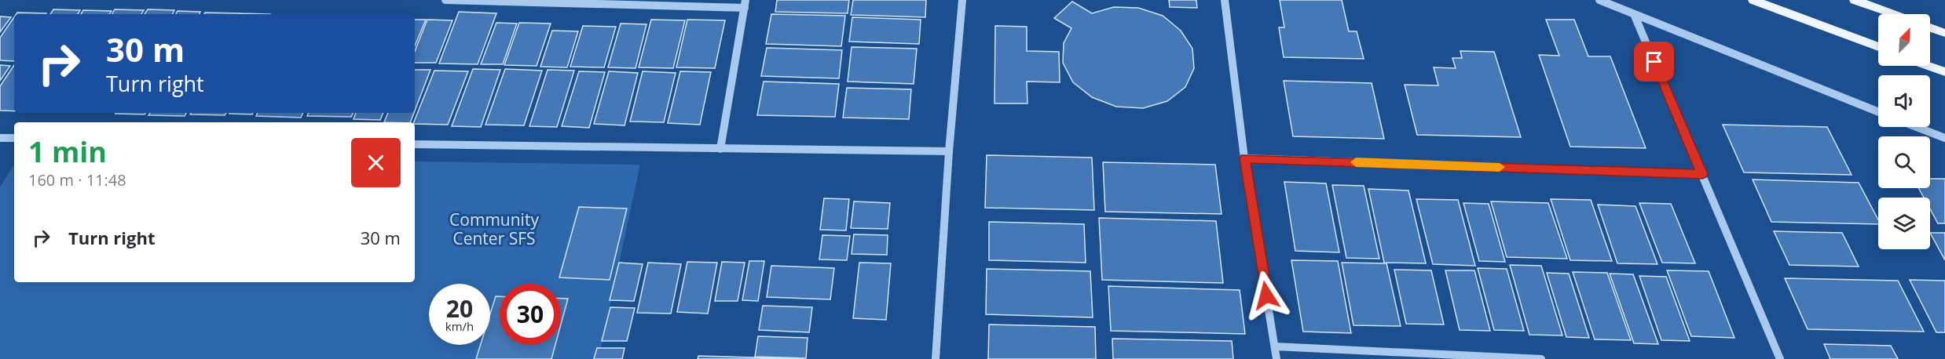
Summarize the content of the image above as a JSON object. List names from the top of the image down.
{
  "parks": ["Community Center SFS"],
  "north": "top right",
  "page": {
    "turn": ["30 m", "Turn right"],
    "heading": ["1 min", "160 m · 11:48"],
    "list": [
      {
        "name": "Turn right",
        "value": "30 m"
      }
    ],
    "speed": "20 km/h",
    "limit": "30"
  }
}
